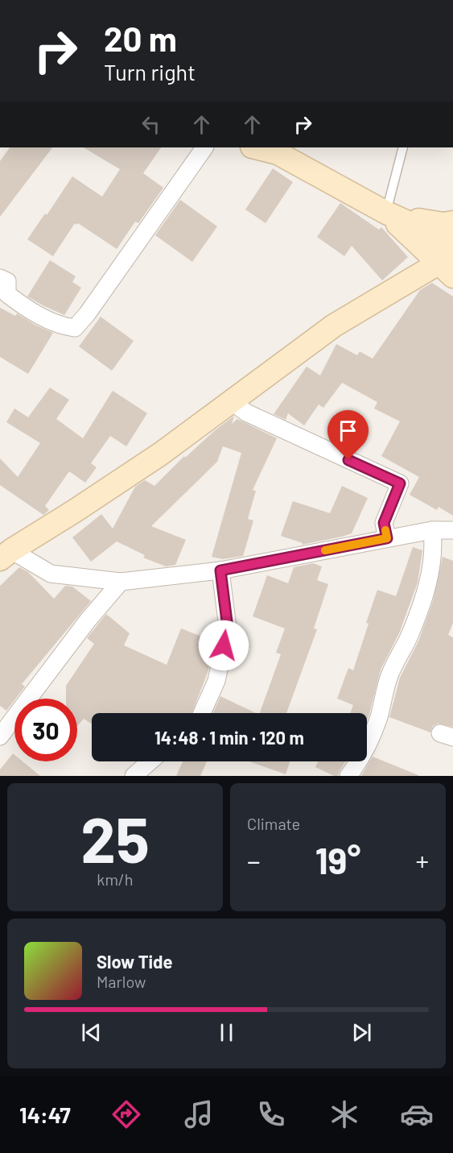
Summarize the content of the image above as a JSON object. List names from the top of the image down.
{
  "page": {
    "turn": ["20 m", "Turn right"],
    "limit": "30",
    "trip": "14:48 · 1 min · 120 m",
    "tile": [
      ["25", "km/h"],
      "Climate"
    ],
    "heat": ["−", "19°", "+"],
    "song": ["Slow Tide", "Marlow"],
    "tabs": "14:47"
  }
}
